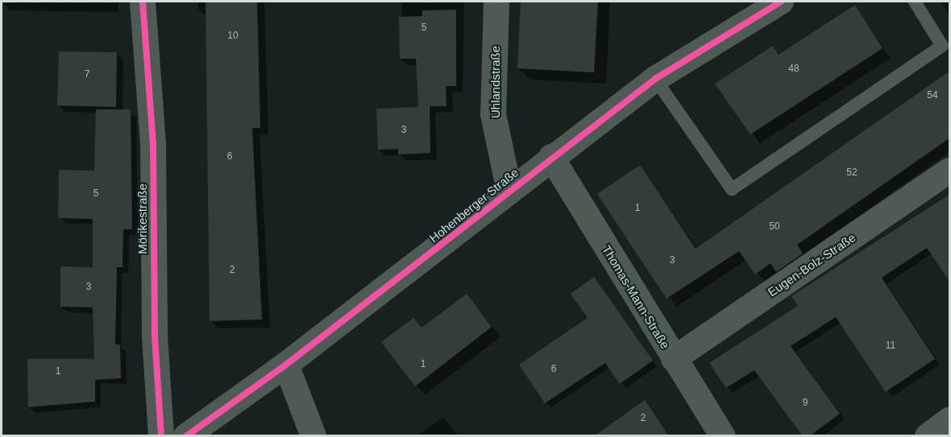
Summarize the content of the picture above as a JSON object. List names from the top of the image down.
{
  "streets": {
    "street": [
      "Uhlandstraße",
      "Hohenberger Straße",
      "Mörikestraße",
      "Eugen-Bolz-Straße",
      "Thomas-Mann-Straße"
    ]
  },
  "crossings": [
    ["Uhlandstraße", "Hohenberger Straße"],
    ["Hohenberger Straße", "Thomas-Mann-Straße"],
    ["Eugen-Bolz-Straße", "Thomas-Mann-Straße"]
  ],
  "house_numbers": [
    "5",
    "10",
    "48",
    "7",
    "54",
    "3",
    "6",
    "52",
    "5",
    "1",
    "50",
    "3",
    "2",
    "3",
    "11",
    "1",
    "6",
    "1",
    "9",
    "2"
  ]
}
